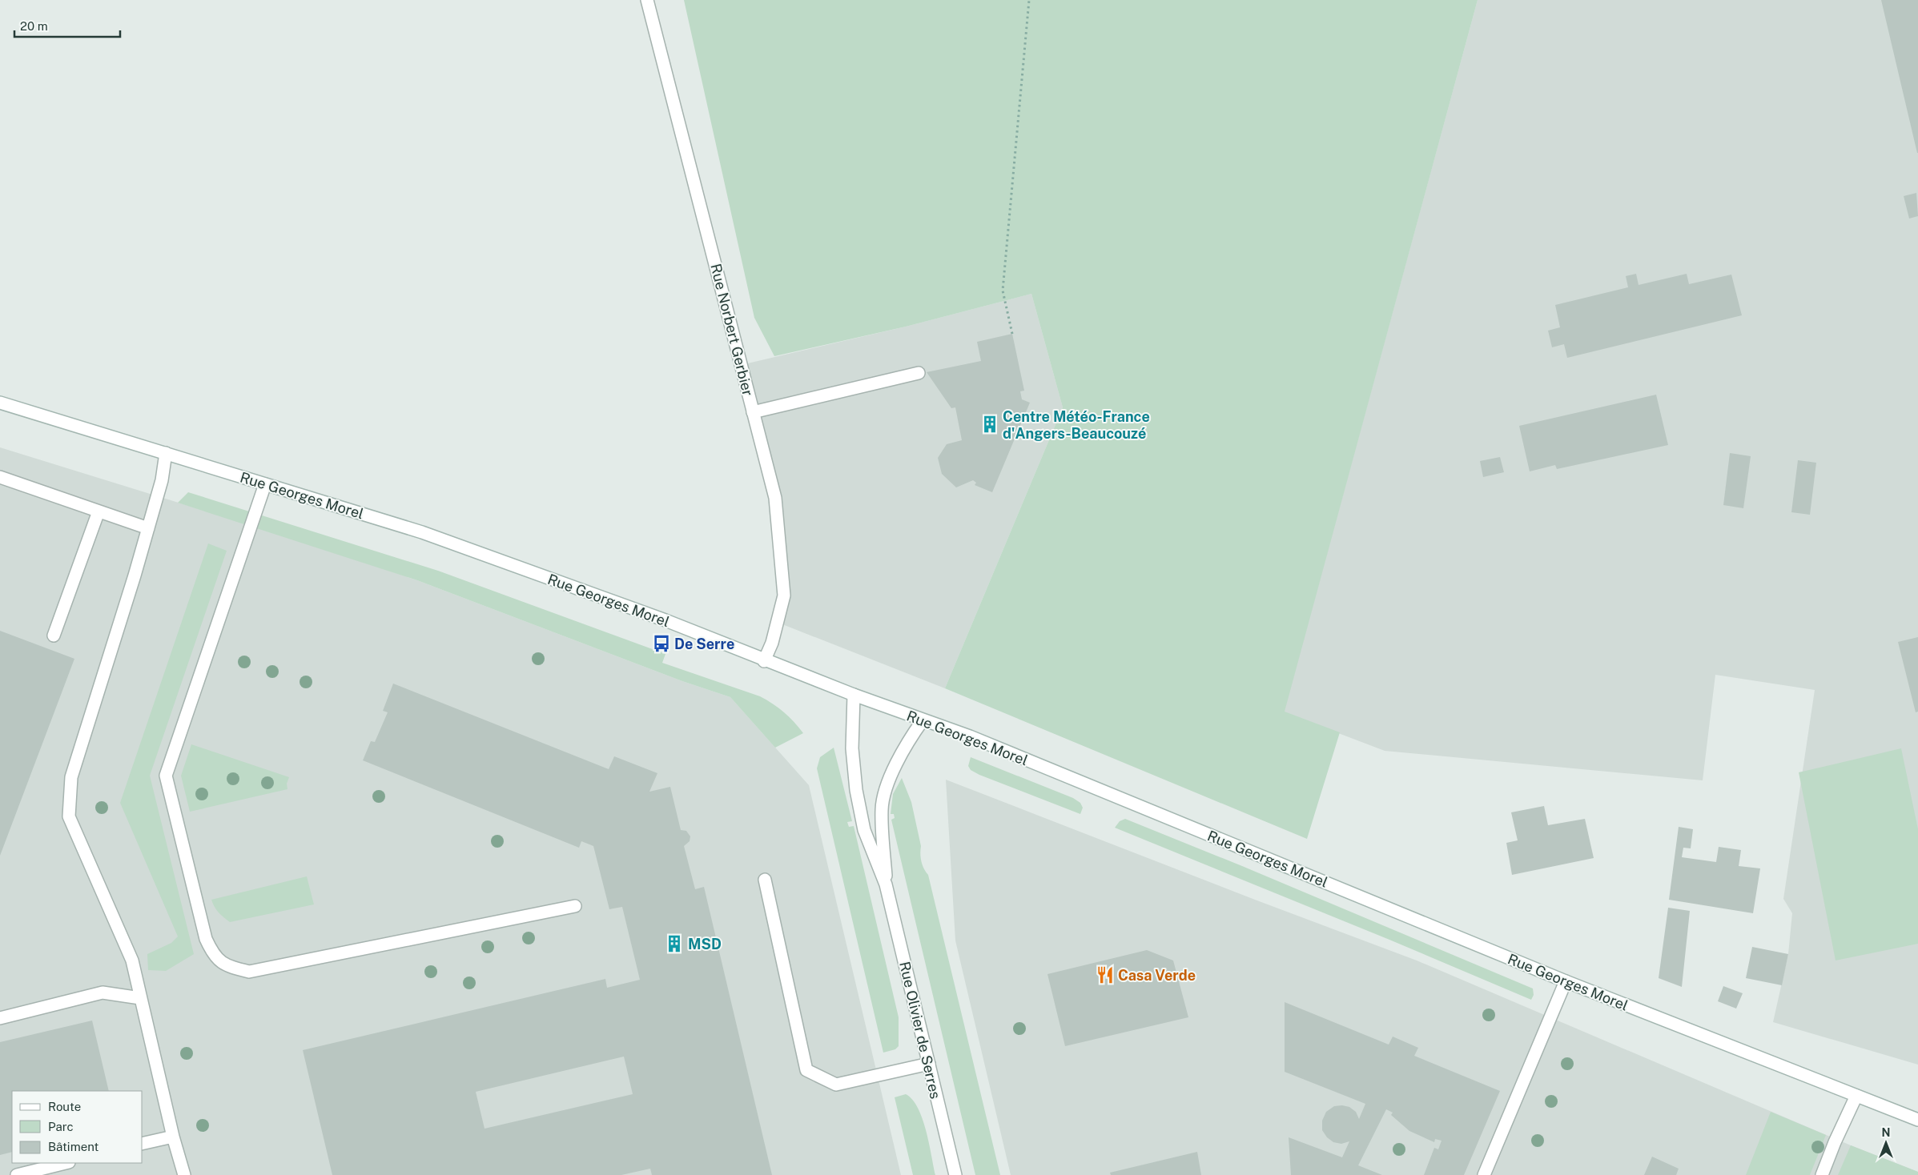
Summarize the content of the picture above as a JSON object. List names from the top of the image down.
{
  "streets": {
    "street": ["Rue Norbert Gerbier", "Rue Georges Morel", "Rue Olivier de Serres"]
  },
  "crossings": [
    ["Rue Norbert Gerbier", "Rue Georges Morel"],
    ["Rue Georges Morel", "Rue Olivier de Serres"]
  ],
  "places": {
    "building": ["Centre Météo-France d'Angers-Beaucouzé", "MSD"],
    "bus stop": ["De Serre"],
    "restaurant": ["Casa Verde"]
  },
  "legend": ["Route", "Parc", "Bâtiment"],
  "scale_bar": "20 m",
  "north": "top"
}
